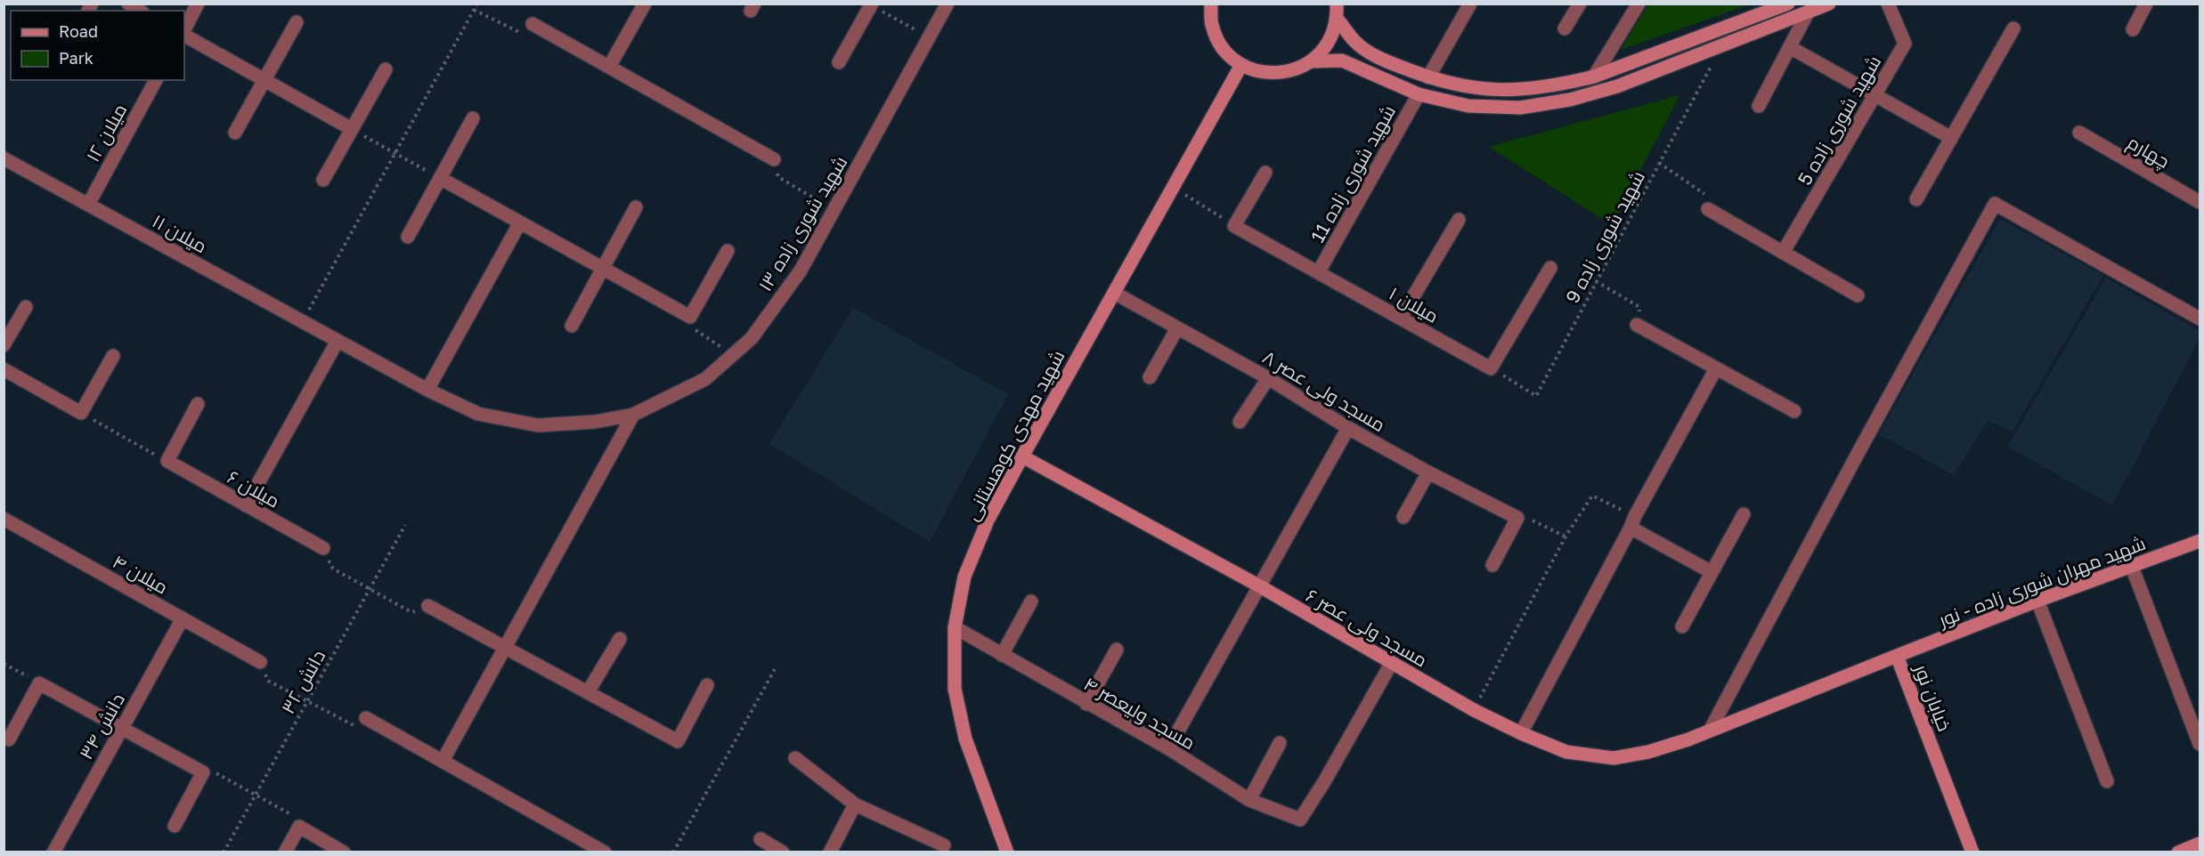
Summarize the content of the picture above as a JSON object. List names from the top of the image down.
{
  "streets": {
    "street": [
      "شهید شوری زاده 5",
      "میلان ۱۲",
      "چهارم",
      "شهید شوری زاده 11",
      "شهید شوری زاده ۱۳",
      "میلان ۱۱",
      "میلان ۱",
      "مسجد ولی عصر ۸",
      "شهید مهدی کوهستانی",
      "میلان ۶",
      "میلان ۴",
      "شهید مهران شوری زاده - نور",
      "مسجد ولی عصر ۶",
      "خیابان نور",
      "مسجد ولیعصر ۴",
      "دانش ۳۴"
    ],
    "path": ["شهید شوری زاده 9", "دانش ۳۲"]
  },
  "crossings": [
    ["میلان ۱۲", "میلان ۱۱"],
    ["شهید شوری زاده 11", "میلان ۱"],
    ["شهید شوری زاده ۱۳", "میلان ۱۱"],
    ["شهید شوری زاده 9", "میلان ۱"],
    ["مسجد ولی عصر ۸", "شهید مهدی کوهستانی"],
    ["شهید مهدی کوهستانی", "مسجد ولی عصر ۶"],
    ["شهید مهدی کوهستانی", "مسجد ولیعصر ۴"],
    ["میلان ۴", "دانش ۳۴"],
    ["شهید مهران شوری زاده - نور", "خیابان نور"],
    ["مسجد ولی عصر ۶", "خیابان نور"],
    ["مسجد ولی عصر ۶", "مسجد ولیعصر ۴"]
  ],
  "legend": ["Road", "Park"]
}
